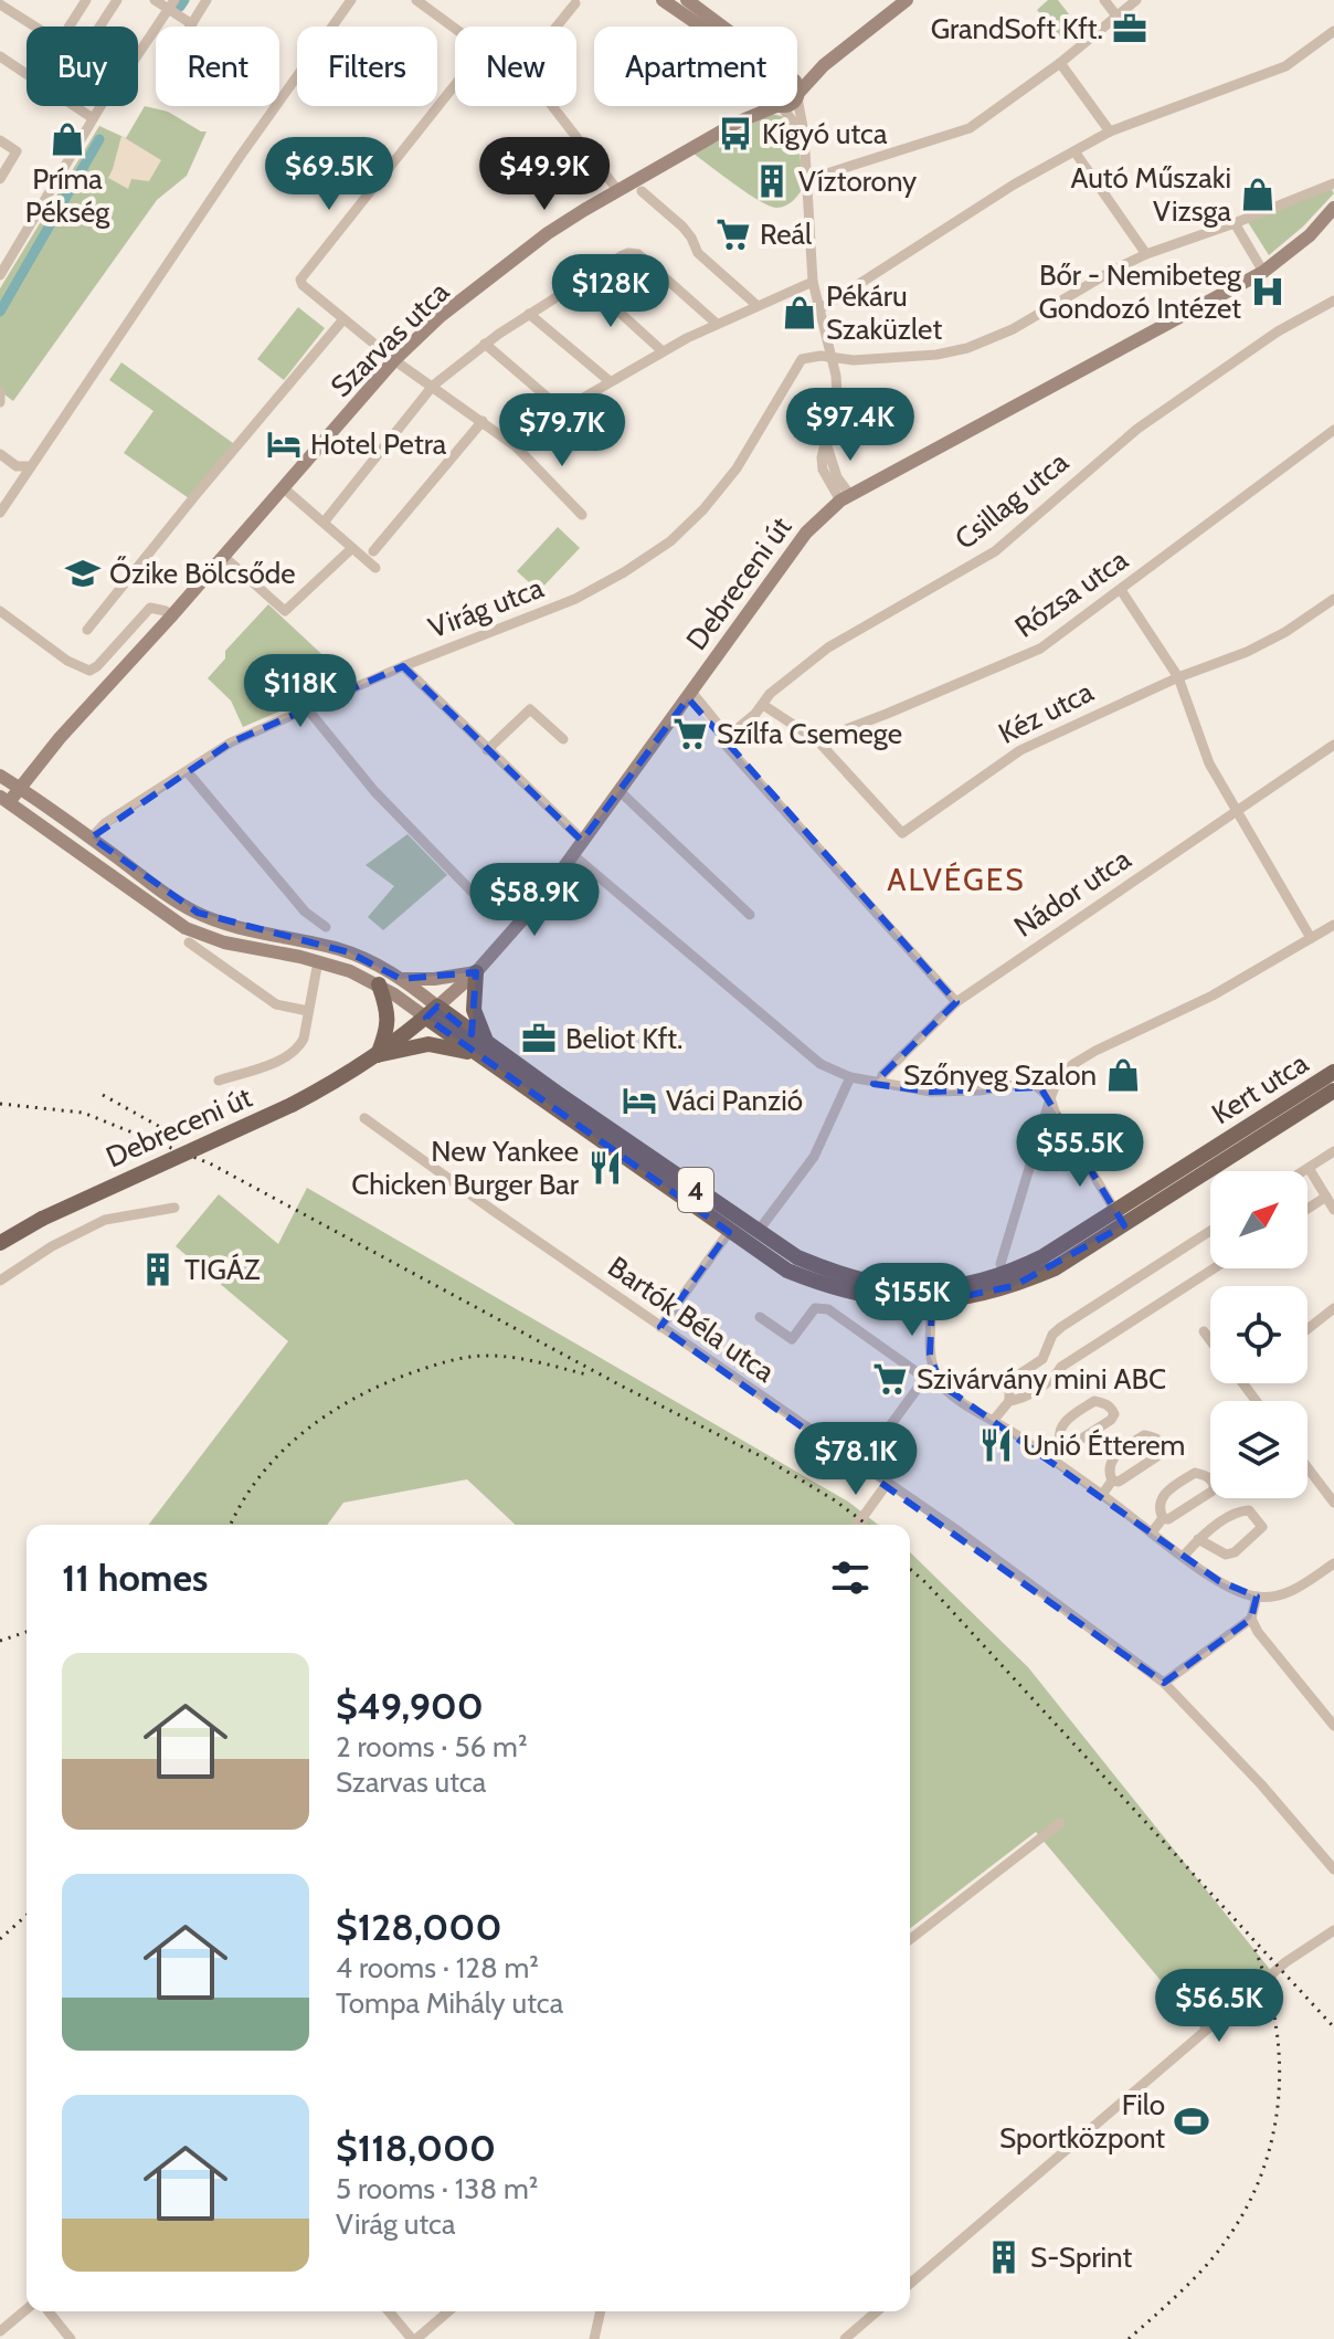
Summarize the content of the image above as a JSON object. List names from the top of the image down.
{
  "streets": {
    "main road": ["Debreceni út", "Kert utca", "4"],
    "street": [
      "Szarvas utca",
      "Csillag utca",
      "Rózsa utca",
      "Virág utca",
      "Kéz utca",
      "Nádor utca",
      "Bartók Béla utca"
    ]
  },
  "crossings": [
    ["Debreceni út", "4"],
    ["Rózsa utca", "Kéz utca"],
    ["Kert utca", "4"]
  ],
  "districts": ["ALVÉGES"],
  "places": {
    "office": ["GrandSoft Kft.", "Beliot Kft."],
    "bus stop": ["Kígyó utca"],
    "shop": [
      "Príma Pékség",
      "Autó Műszaki Vizsga",
      "Pékáru Szaküzlet",
      "Szőnyeg Szalon"
    ],
    "building": ["Víztorony", "TIGÁZ", "S-Sprint"],
    "supermarket": ["Reál", "Szílfa Csemege", "Szivárvány mini ABC"],
    "hospital": ["Bőr - Nemibeteg Gondozó Intézet"],
    "hotel": ["Hotel Petra", "Váci Panzió"],
    "school or university": ["Őzike Bölcsőde"],
    "restaurant": ["New Yankee Chicken Burger Bar", "Unió Étterem"],
    "sports": ["Filo Sportközpont"]
  },
  "north": "top right",
  "page": {
    "chip": [
      "Buy",
      "Rent",
      "Filters",
      "New",
      "Apartment"
    ],
    "price": [
      "$69.5K",
      "$49.9K",
      "$128K",
      "$97.4K",
      "$79.7K",
      "$118K",
      "$58.9K",
      "$55.5K",
      "$155K",
      "$78.1K",
      "$56.5K"
    ],
    "heading": "11 homes",
    "list": [
      {
        "name": "$49,900",
        "note": "2 rooms · 56 m² · Szarvas utca"
      },
      {
        "name": "$128,000",
        "note": "4 rooms · 128 m² · Tompa Mihály utca"
      },
      {
        "name": "$118,000",
        "note": "5 rooms · 138 m² · Virág utca"
      }
    ]
  }
}
